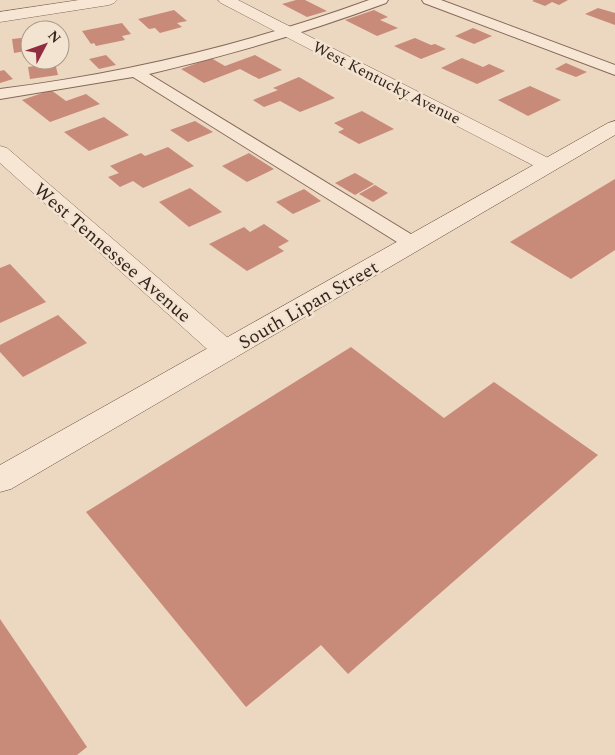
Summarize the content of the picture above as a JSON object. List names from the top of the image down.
{
  "streets": {
    "street": ["West Kentucky Avenue", "West Tennessee Avenue", "South Lipan Street"]
  },
  "crossings": [
    ["West Kentucky Avenue", "South Lipan Street"],
    ["West Tennessee Avenue", "South Lipan Street"]
  ],
  "north": "top right"
}
